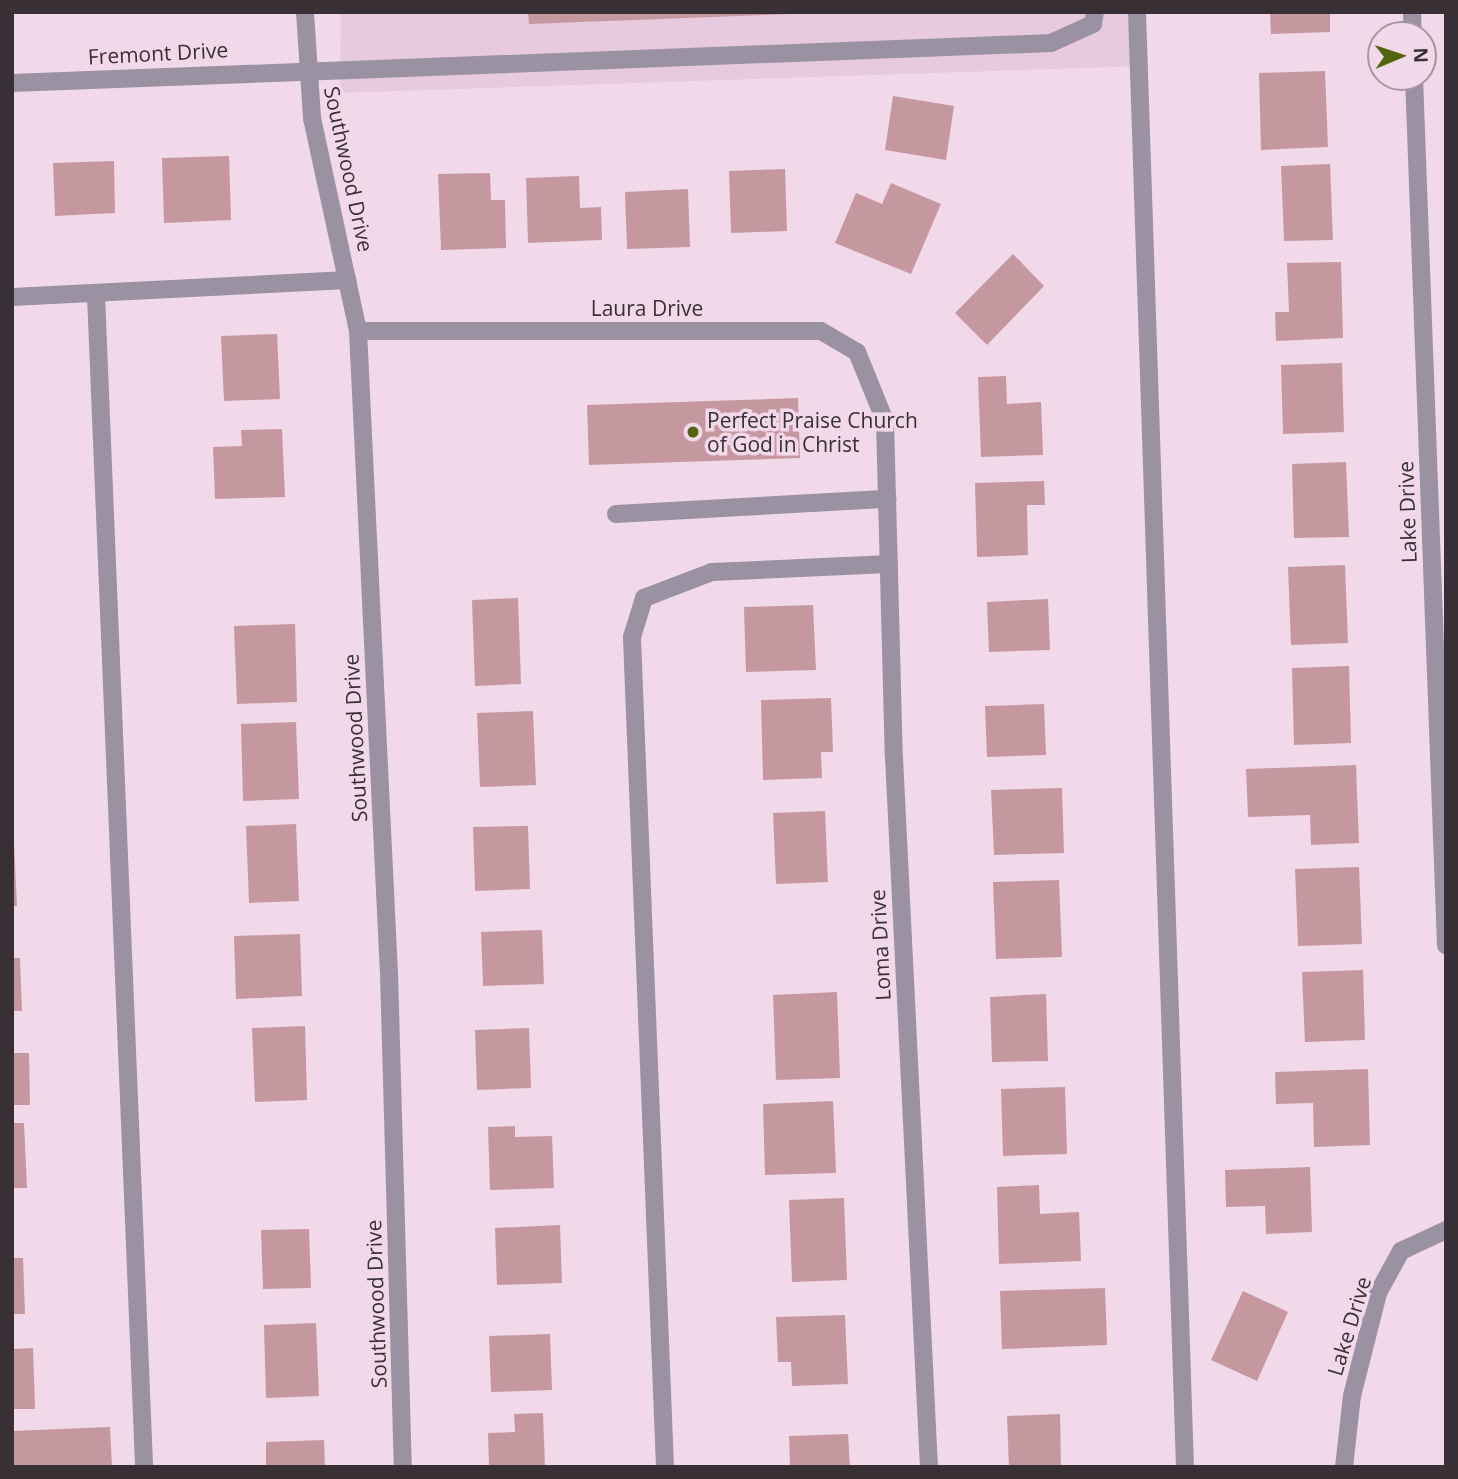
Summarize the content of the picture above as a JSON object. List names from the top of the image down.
{
  "streets": {
    "street": [
      "Fremont Drive",
      "Southwood Drive",
      "Laura Drive",
      "Lake Drive",
      "Loma Drive"
    ]
  },
  "crossings": [
    ["Fremont Drive", "Southwood Drive"],
    ["Southwood Drive", "Laura Drive"],
    ["Laura Drive", "Loma Drive"]
  ],
  "places": ["Perfect Praise Church of God in Christ"],
  "north": "right"
}
